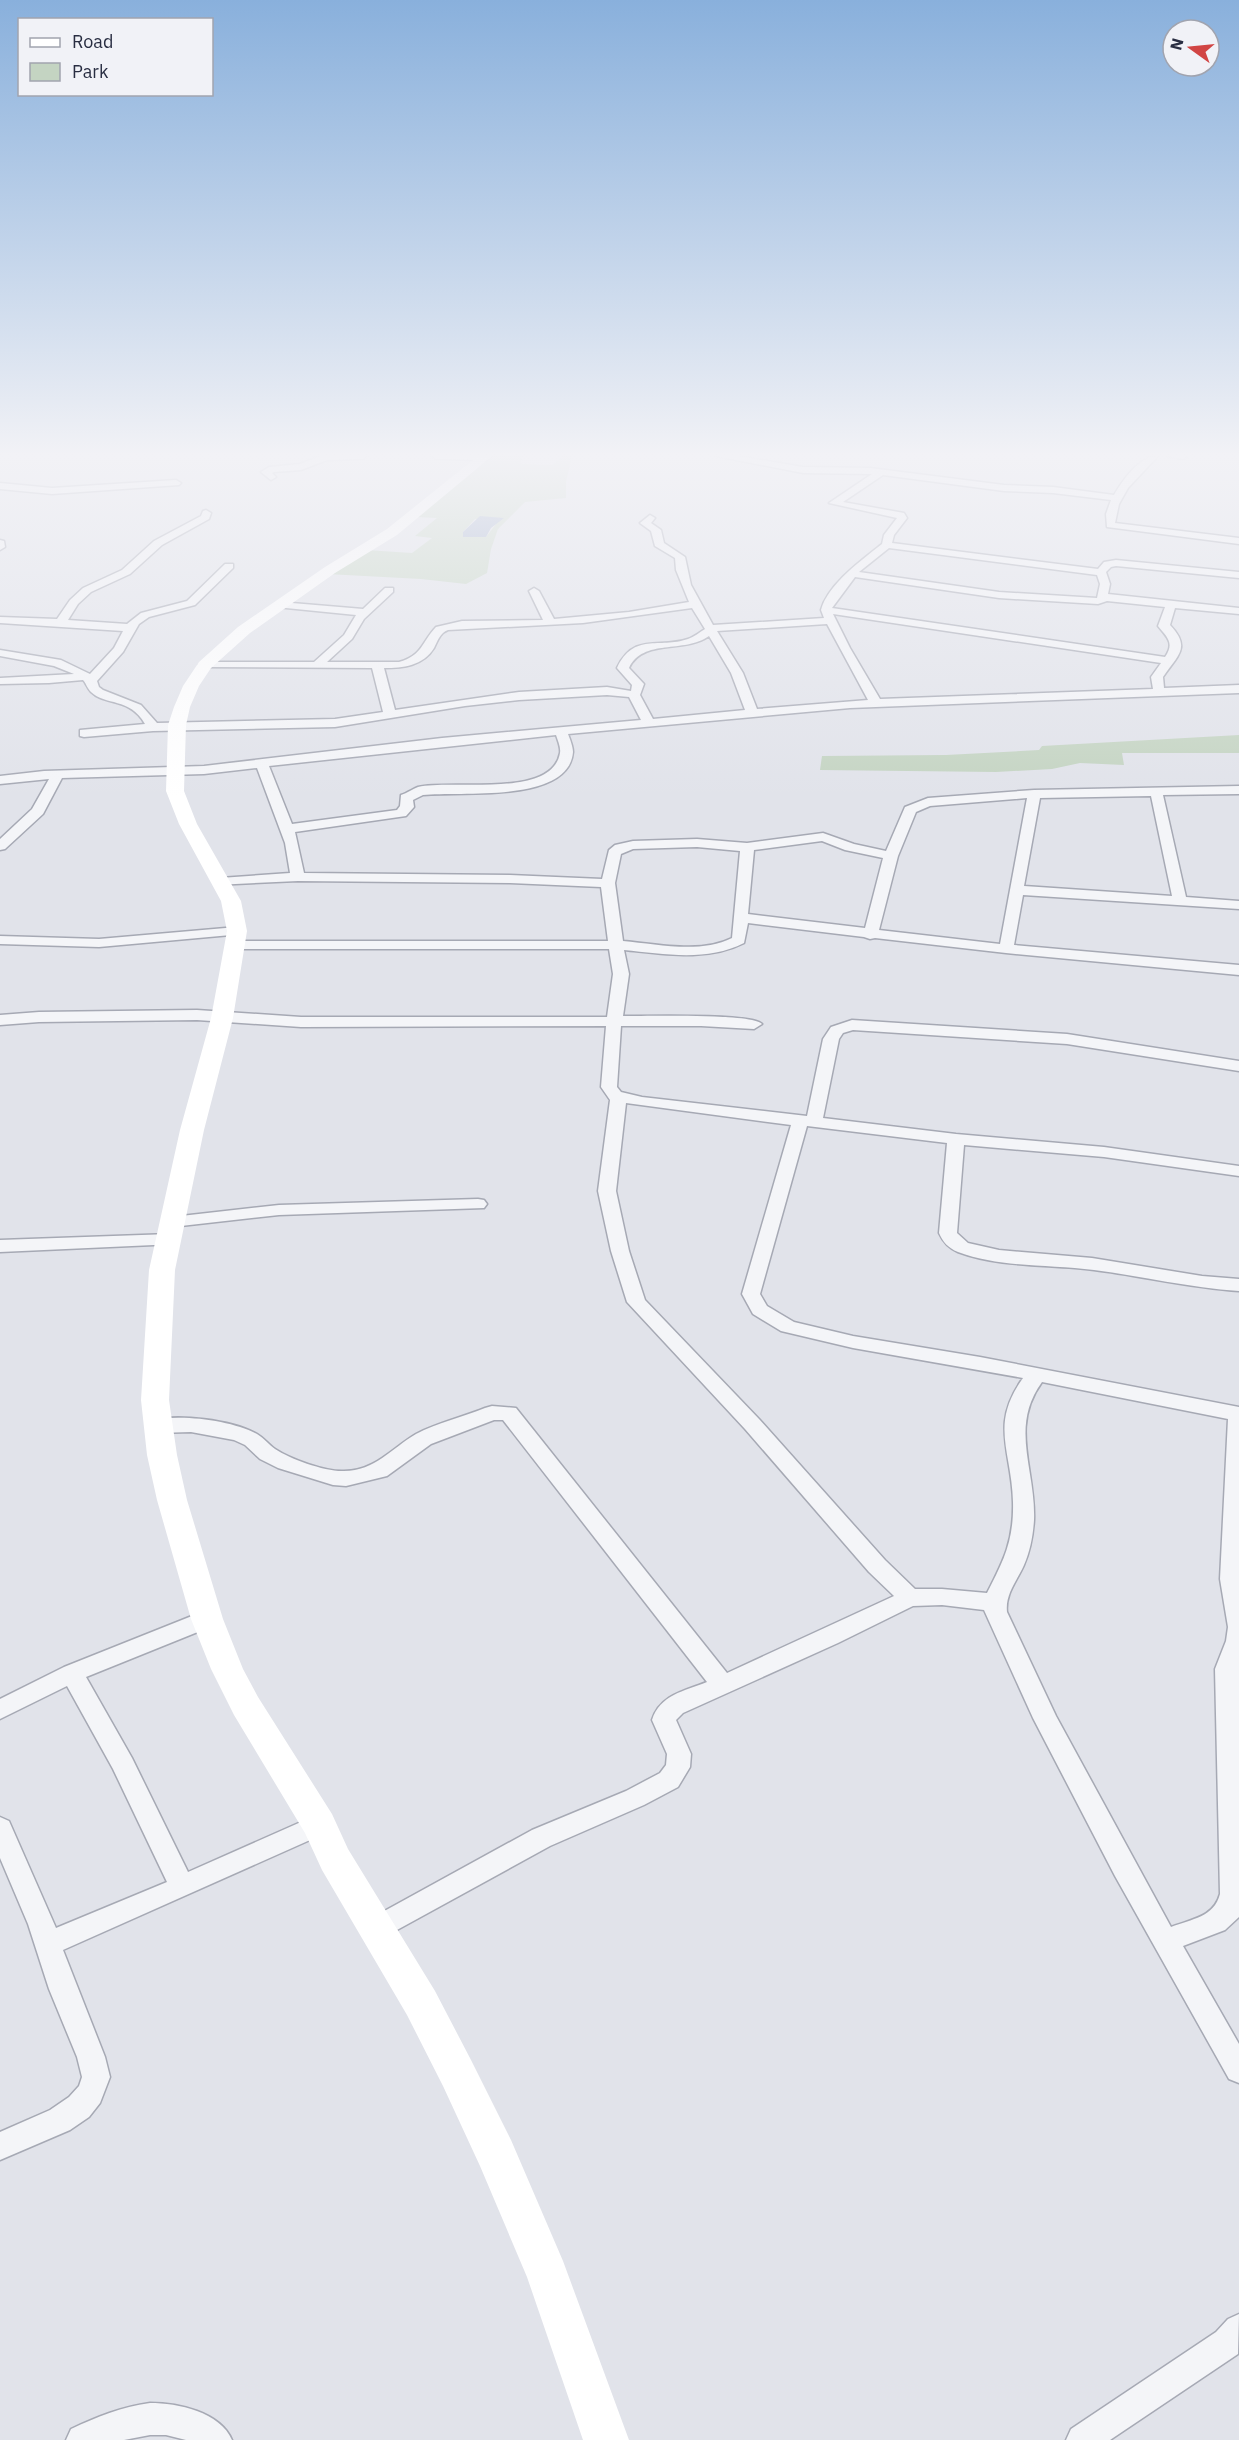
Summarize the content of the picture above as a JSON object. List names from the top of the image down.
{
  "legend": ["Road", "Park"],
  "north": "left"
}
